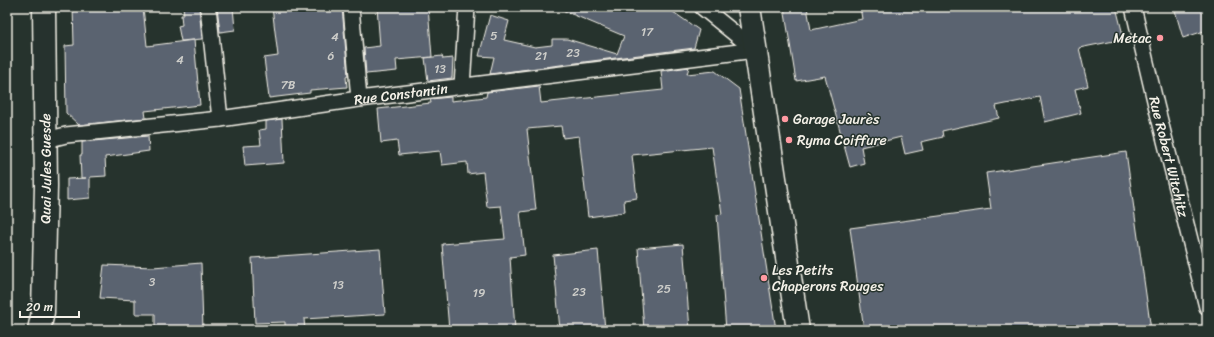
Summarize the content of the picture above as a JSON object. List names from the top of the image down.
{
  "streets": {
    "main road": ["Quai Jules Guesde"],
    "street": ["Rue Constantin", "Rue Robert Witchitz"]
  },
  "crossings": [
    ["Rue Constantin", "Quai Jules Guesde"]
  ],
  "places": [
    "Metac",
    "Garage Jaurès",
    "Ryma Coiffure",
    "Les Petits Chaperons Rouges"
  ],
  "house_numbers": [
    "17",
    "5",
    "4",
    "23",
    "6",
    "21",
    "4",
    "13",
    "7B",
    "3",
    "13",
    "25",
    "23",
    "19"
  ],
  "scale_bar": "20 m"
}
